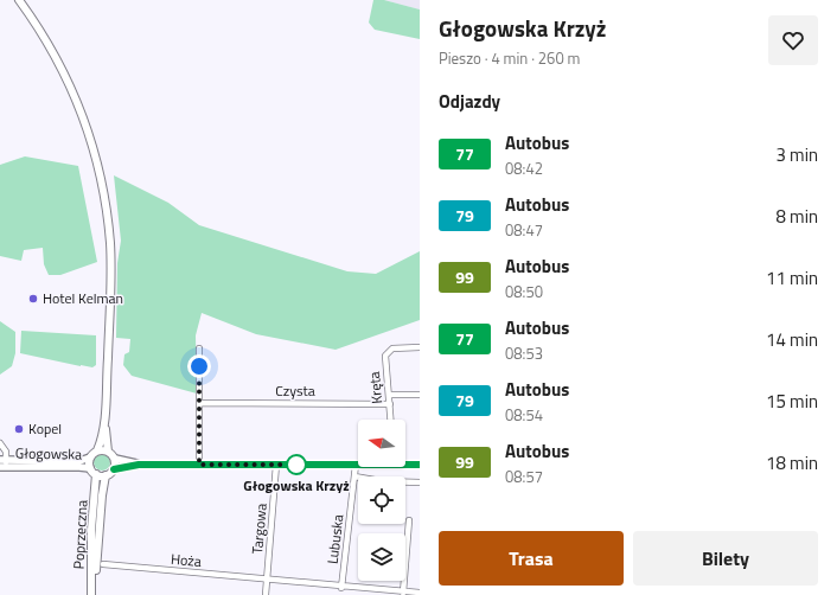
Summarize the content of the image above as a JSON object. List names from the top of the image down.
{
  "streets": {
    "main road": ["Poprzeczna"],
    "street": [
      "Kręta",
      "Czysta",
      "Głogowska",
      "Targowa",
      "Lubuska",
      "Hoża"
    ]
  },
  "crossings": [
    ["Kręta", "Czysta"],
    ["Głogowska", "Poprzeczna"],
    ["Targowa", "Hoża"],
    ["Lubuska", "Hoża"]
  ],
  "places": ["Hotel Kelman", "Kopel", "Głogowska Krzyż"],
  "lines": ["bus line 77"],
  "north": "left",
  "page": {
    "heading": [
      ["Głogowska Krzyż", "Pieszo · 4 min · 260 m"],
      "Odjazdy"
    ],
    "list": [
      {
        "mark": "77",
        "name": "Autobus",
        "note": "08:42",
        "value": "3 min"
      },
      {
        "mark": "79",
        "name": "Autobus",
        "note": "08:47",
        "value": "8 min"
      },
      {
        "mark": "99",
        "name": "Autobus",
        "note": "08:50",
        "value": "11 min"
      },
      {
        "mark": "77",
        "name": "Autobus",
        "note": "08:53",
        "value": "14 min"
      },
      {
        "mark": "79",
        "name": "Autobus",
        "note": "08:54",
        "value": "15 min"
      },
      {
        "mark": "99",
        "name": "Autobus",
        "note": "08:57",
        "value": "18 min"
      }
    ],
    "buttons": ["Trasa", "Bilety"]
  }
}
